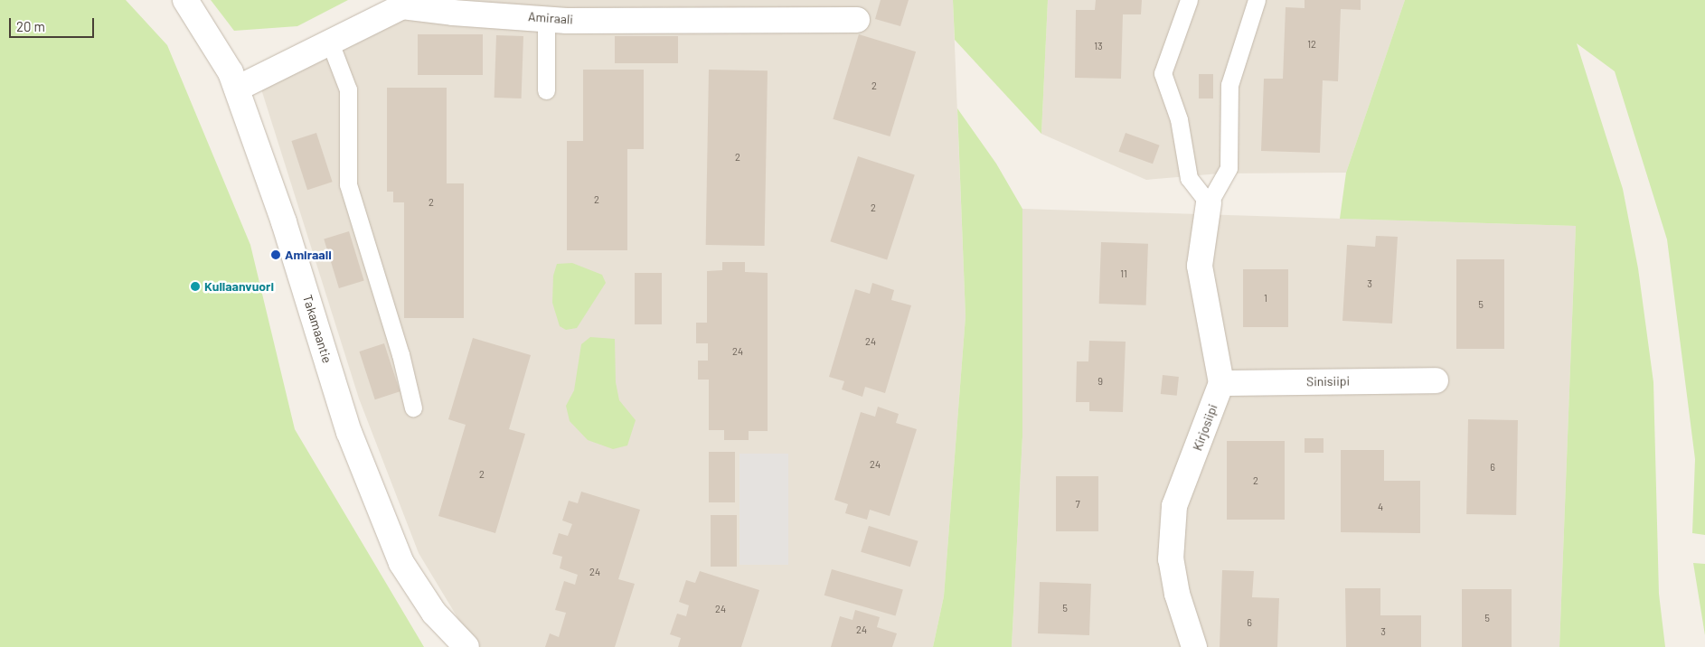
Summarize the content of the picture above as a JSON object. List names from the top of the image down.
{
  "streets": {
    "street": [
      "Amiraali",
      "Takamaantie",
      "Sinisiipi",
      "Kirjosiipi"
    ]
  },
  "crossings": [
    ["Amiraali", "Takamaantie"],
    ["Sinisiipi", "Kirjosiipi"]
  ],
  "places": ["Amiraali", "Kullaanvuori"],
  "house_numbers": [
    "12",
    "13",
    "2",
    "2",
    "2",
    "2",
    "2",
    "11",
    "3",
    "1",
    "5",
    "24",
    "24",
    "9",
    "24",
    "6",
    "2",
    "2",
    "7",
    "4",
    "24",
    "5",
    "24",
    "5",
    "6",
    "24",
    "3"
  ],
  "scale_bar": "20 m"
}
